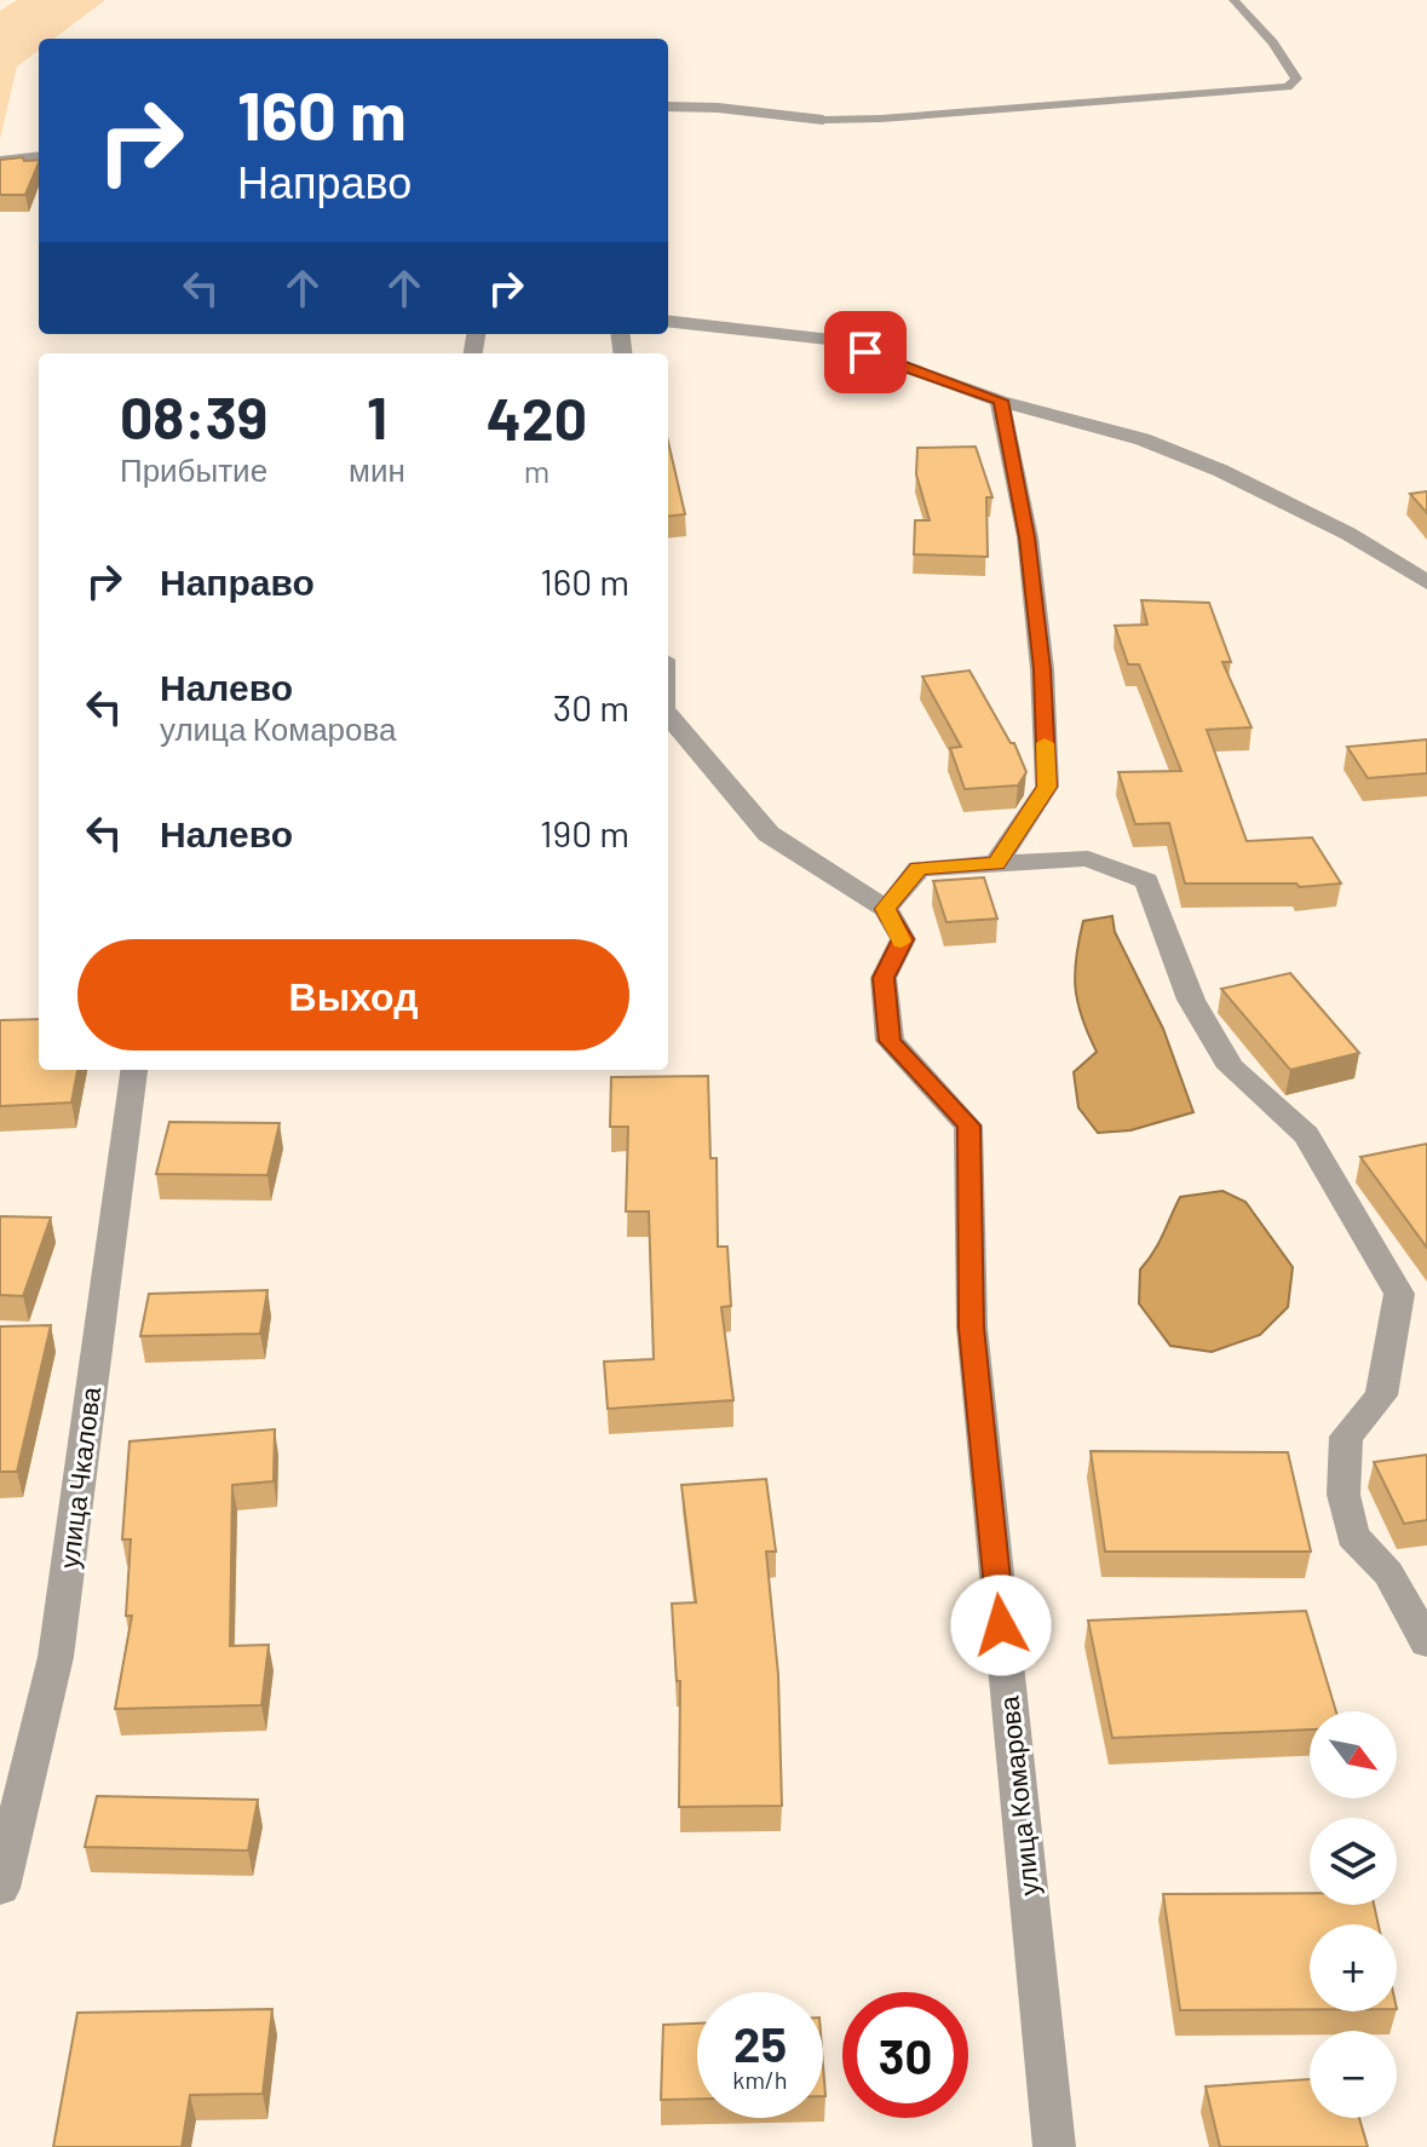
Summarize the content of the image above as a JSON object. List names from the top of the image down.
{
  "streets": {
    "street": ["улица Чкалова", "улица Комарова"]
  },
  "north": "bottom right",
  "page": {
    "turn": ["160 m", "Направо"],
    "eta": [
      "08:39",
      "Прибытие",
      "1",
      "мин",
      "420",
      "m"
    ],
    "list": [
      {
        "name": "Направо",
        "value": "160 m"
      },
      {
        "name": "Налево",
        "note": "улица Комарова",
        "value": "30 m"
      },
      {
        "name": "Налево",
        "value": "190 m"
      }
    ],
    "buttons": "Выход",
    "map_buttons": ["+", "−"],
    "speed": "25 km/h",
    "limit": "30"
  }
}
